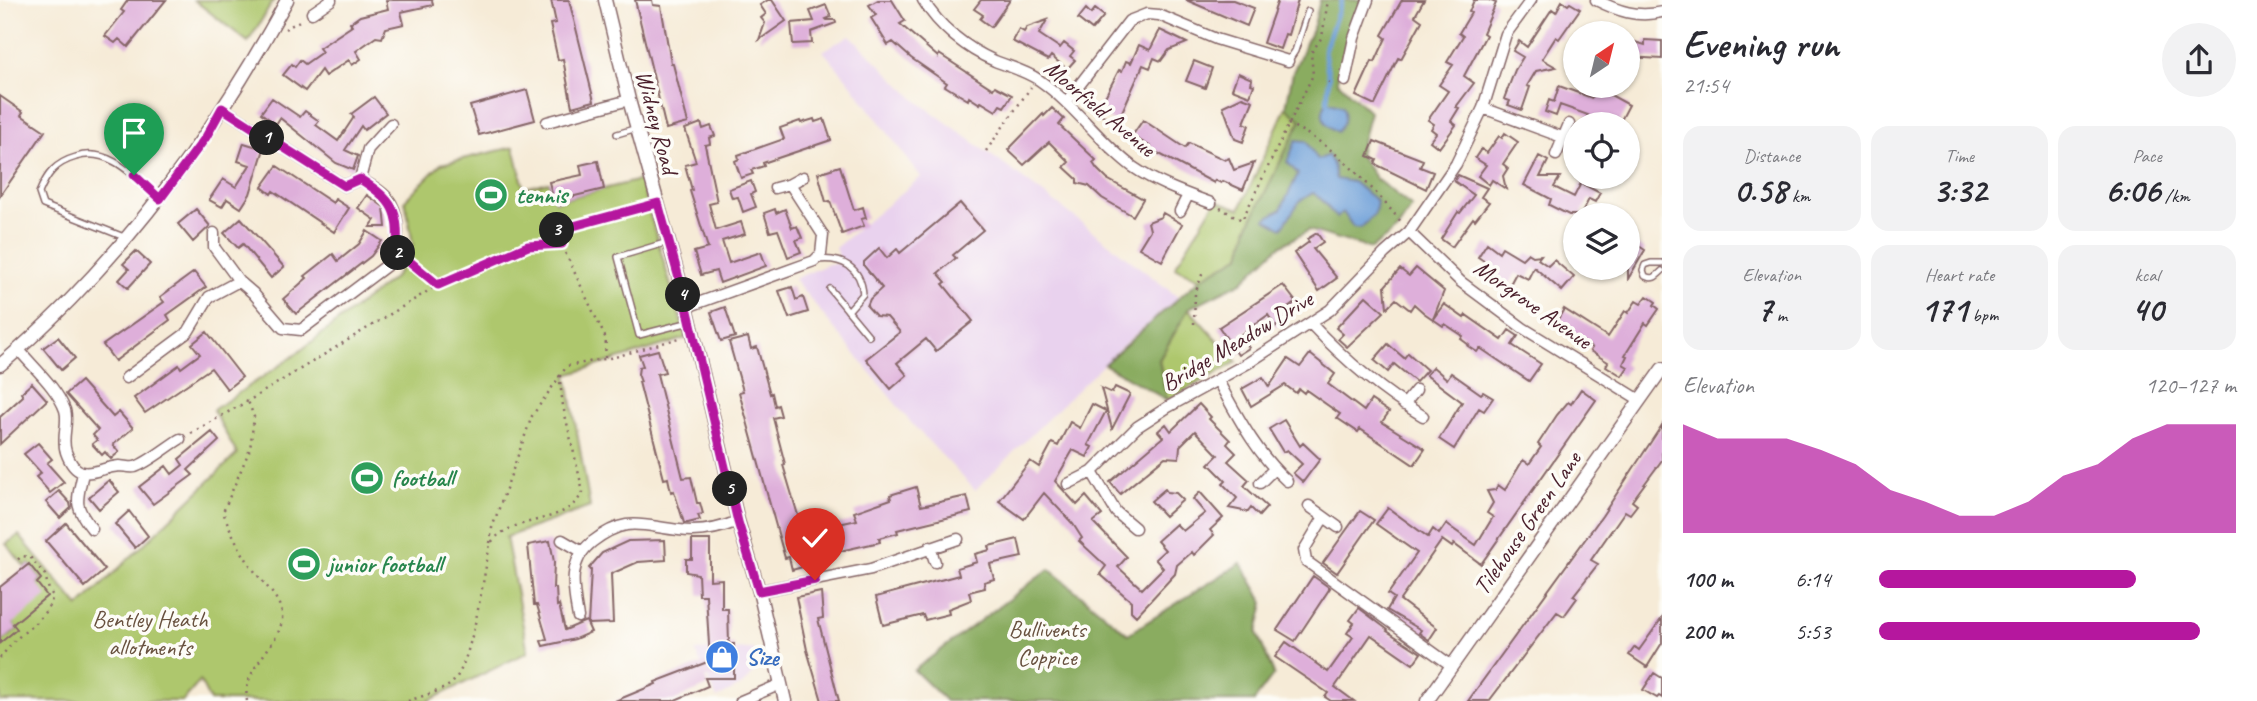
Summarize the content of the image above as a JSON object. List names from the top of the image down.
{
  "streets": {
    "street": [
      "Moorfield Avenue",
      "Widney Road",
      "Morgrove Avenue",
      "Bridge Meadow Drive",
      "Tilehouse Green Lane"
    ]
  },
  "crossings": [
    ["Morgrove Avenue", "Bridge Meadow Drive"],
    ["Morgrove Avenue", "Tilehouse Green Lane"]
  ],
  "parks": ["Bentley Heath allotments", "Bullivents Coppice"],
  "places": {
    "sports": ["tennis", "football", "junior football"],
    "shop": ["Size"]
  },
  "north": "top right",
  "page": {
    "heading": ["Evening run", "21:54"],
    "stats": [
      ["Distance", "0.58 km"],
      ["Time", "3:32"],
      ["Pace", "6:06 /km"],
      ["Elevation", "7 m"],
      ["Heart rate", "171 bpm"],
      ["kcal", "40"]
    ],
    "pins": [
      "1",
      "3",
      "2",
      "4",
      "5"
    ],
    "chart": ["Elevation", "120–127 m"],
    "list": [
      {
        "name": "100 m",
        "note": "6:14"
      },
      {
        "name": "200 m",
        "note": "5:53"
      }
    ]
  }
}
